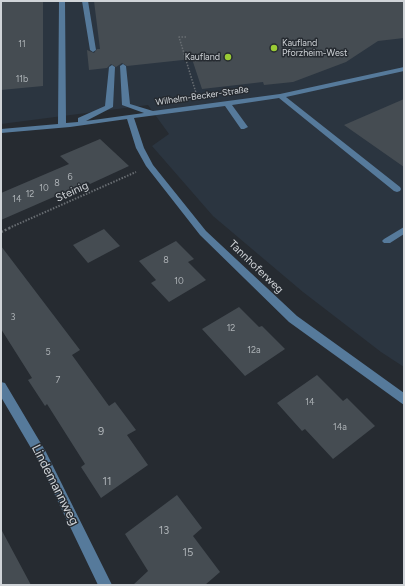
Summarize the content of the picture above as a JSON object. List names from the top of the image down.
{
  "streets": {
    "street": ["Wilhelm-Becker-Straße", "Tannhoferweg", "Lindemannweg"],
    "path": ["Steinig"]
  },
  "crossings": [
    ["Wilhelm-Becker-Straße", "Tannhoferweg"],
    ["Steinig", "Tannhoferweg"]
  ],
  "places": ["Kaufland Pforzheim-West", "Kaufland"],
  "house_numbers": [
    "11",
    "11b",
    "6",
    "8",
    "10",
    "12",
    "14",
    "8",
    "10",
    "3",
    "12",
    "12a",
    "5",
    "7",
    "14",
    "14a",
    "9",
    "11",
    "13",
    "15"
  ]
}
